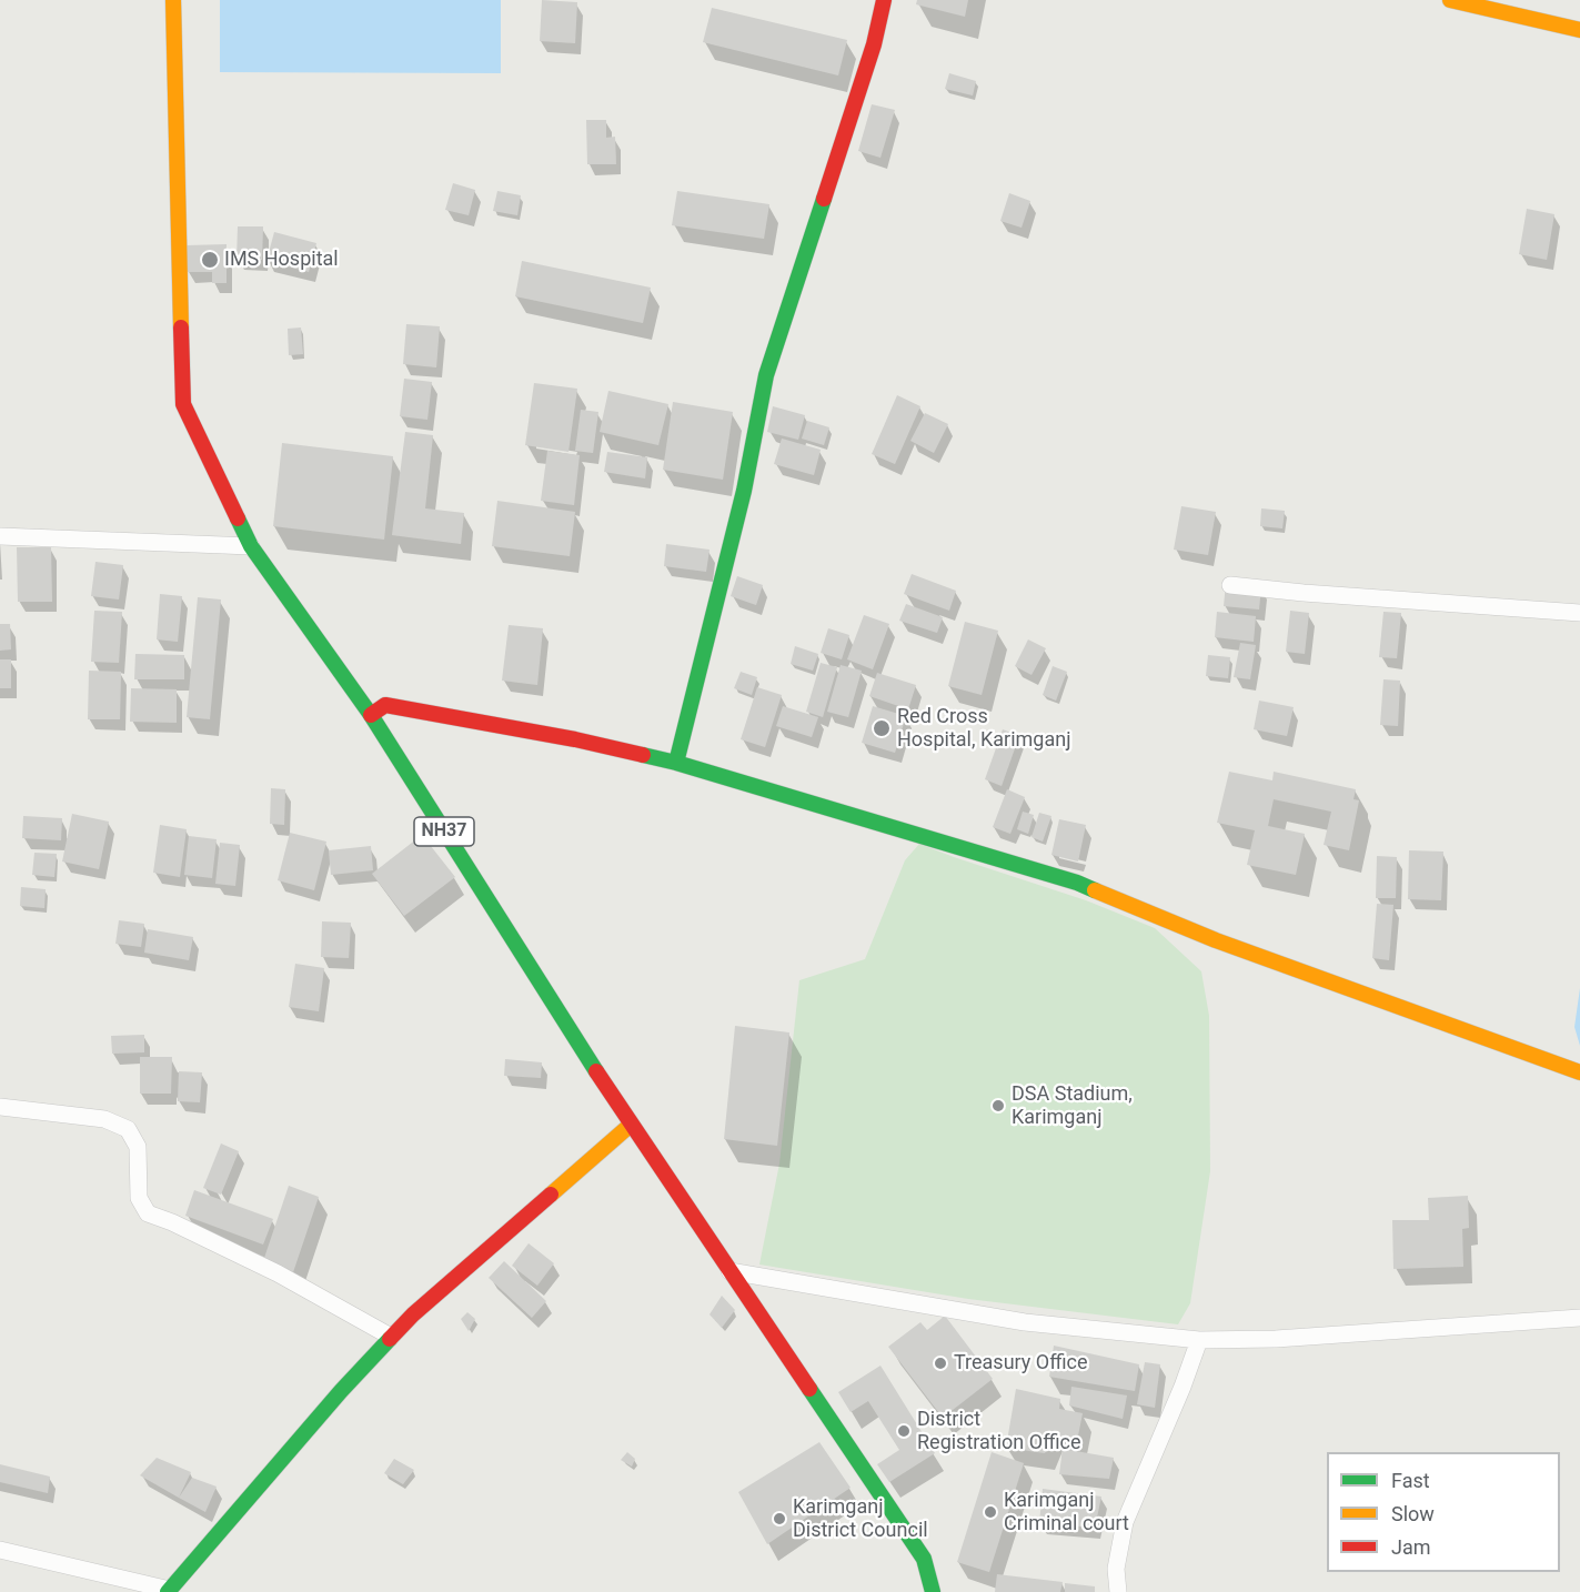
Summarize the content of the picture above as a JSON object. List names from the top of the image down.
{
  "streets": {
    "main road": ["NH37"]
  },
  "places": [
    "IMS Hospital",
    "Red Cross Hospital, Karimganj",
    "DSA Stadium, Karimganj",
    "Treasury Office",
    "District Registration Office",
    "Karimganj Criminal court",
    "Karimganj District Council"
  ],
  "legend": ["Fast", "Slow", "Jam"]
}
